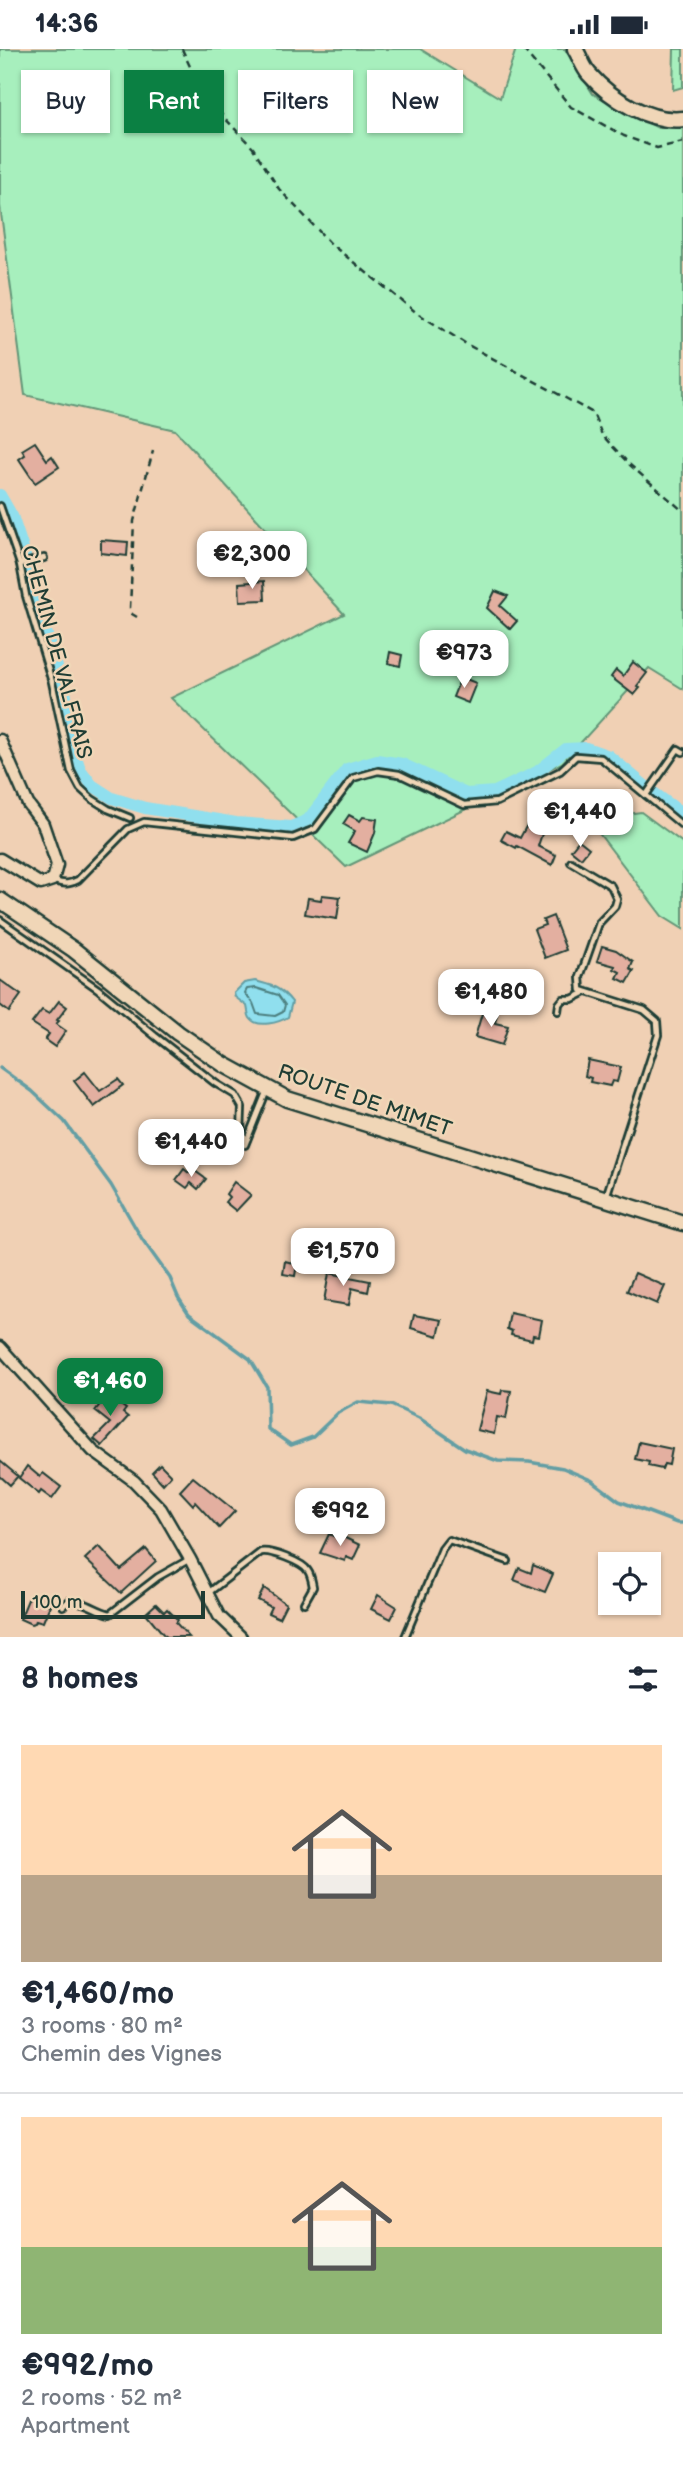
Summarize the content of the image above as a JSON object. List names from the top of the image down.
{
  "streets": {
    "main road": ["ROUTE DE MIMET"],
    "lane": ["CHEMIN DE VALFRAIS"]
  },
  "scale_bar": "100 m",
  "page": {
    "status": "14:36",
    "chip": [
      "Buy",
      "Rent",
      "Filters",
      "New"
    ],
    "price": [
      "€2,300",
      "€973",
      "€1,440",
      "€1,480",
      "€1,440",
      "€1,570",
      "€1,460",
      "€992"
    ],
    "scale": "100 m",
    "heading": "8 homes",
    "list": [
      {
        "name": "€1,460/mo",
        "note": "3 rooms · 80 m² · Chemin des Vignes"
      },
      {
        "name": "€992/mo",
        "note": "2 rooms · 52 m² · Apartment"
      }
    ]
  }
}
